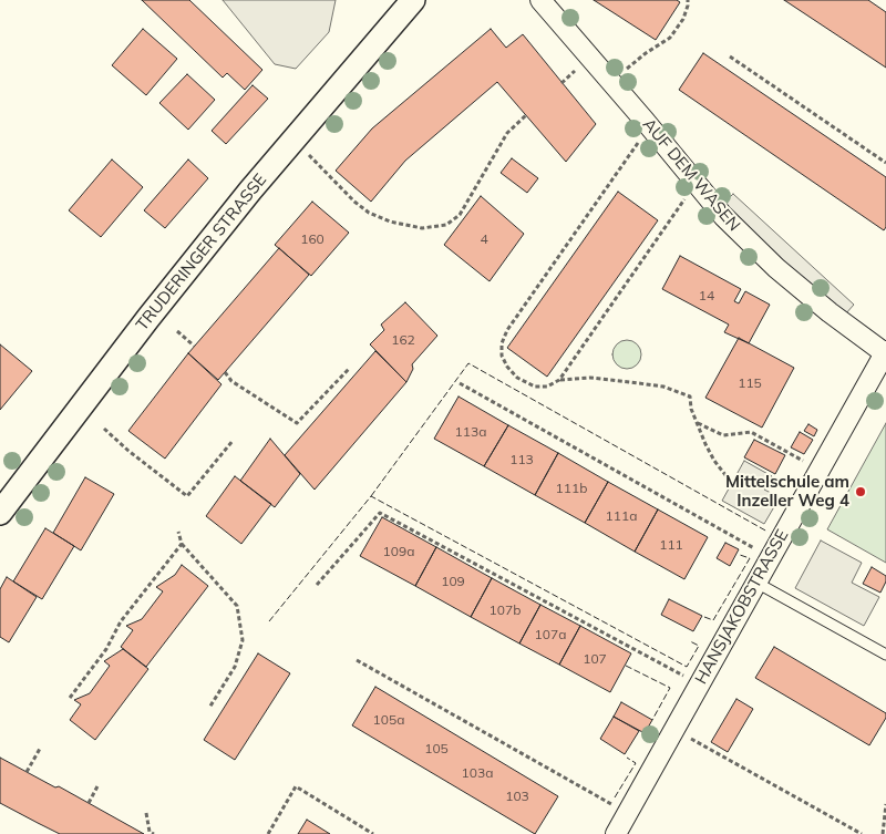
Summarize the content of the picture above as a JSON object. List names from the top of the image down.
{
  "streets": {
    "street": ["AUF DEM WASEN", "TRUDERINGER STRASSE", "HANSJAKOBSTRASSE"]
  },
  "crossings": [
    ["AUF DEM WASEN", "HANSJAKOBSTRASSE"]
  ],
  "places": ["Mittelschule am Inzeller Weg 4"],
  "house_numbers": [
    "160",
    "4",
    "14",
    "162",
    "115",
    "113a",
    "113",
    "111b",
    "111a",
    "111",
    "109a",
    "109",
    "107b",
    "107a",
    "107",
    "105a",
    "105",
    "103a",
    "103"
  ]
}
